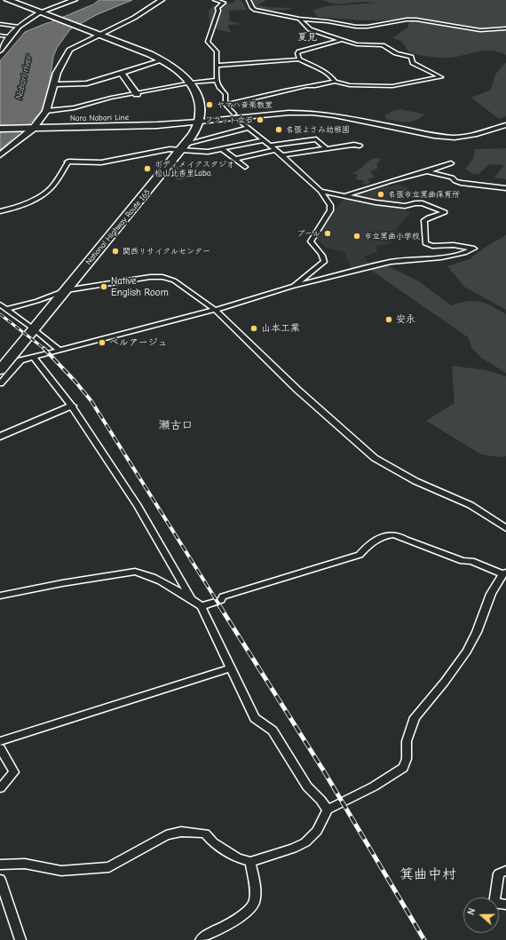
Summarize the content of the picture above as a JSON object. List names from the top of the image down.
{
  "streets": {
    "highway": ["National Highway Route 165"],
    "main road": ["Nara Nabari Line"]
  },
  "crossings": [
    ["Nara Nabari Line", "National Highway Route 165"]
  ],
  "districts": ["夏見", "瀬古口", "箕曲中村"],
  "water": ["Nabari river"],
  "places": [
    "ヤマハ音楽教室",
    "フラット立石",
    "名張よさみ幼稚園",
    "ボディメイクスタジオ 松山比香里Labo.",
    "名張市立箕曲保育所",
    "プール",
    "市立箕曲小学校",
    "関西リサイクルセンター",
    "Native English Room",
    "安永",
    "山本工業",
    "ベルアージュ"
  ],
  "north": "left"
}
